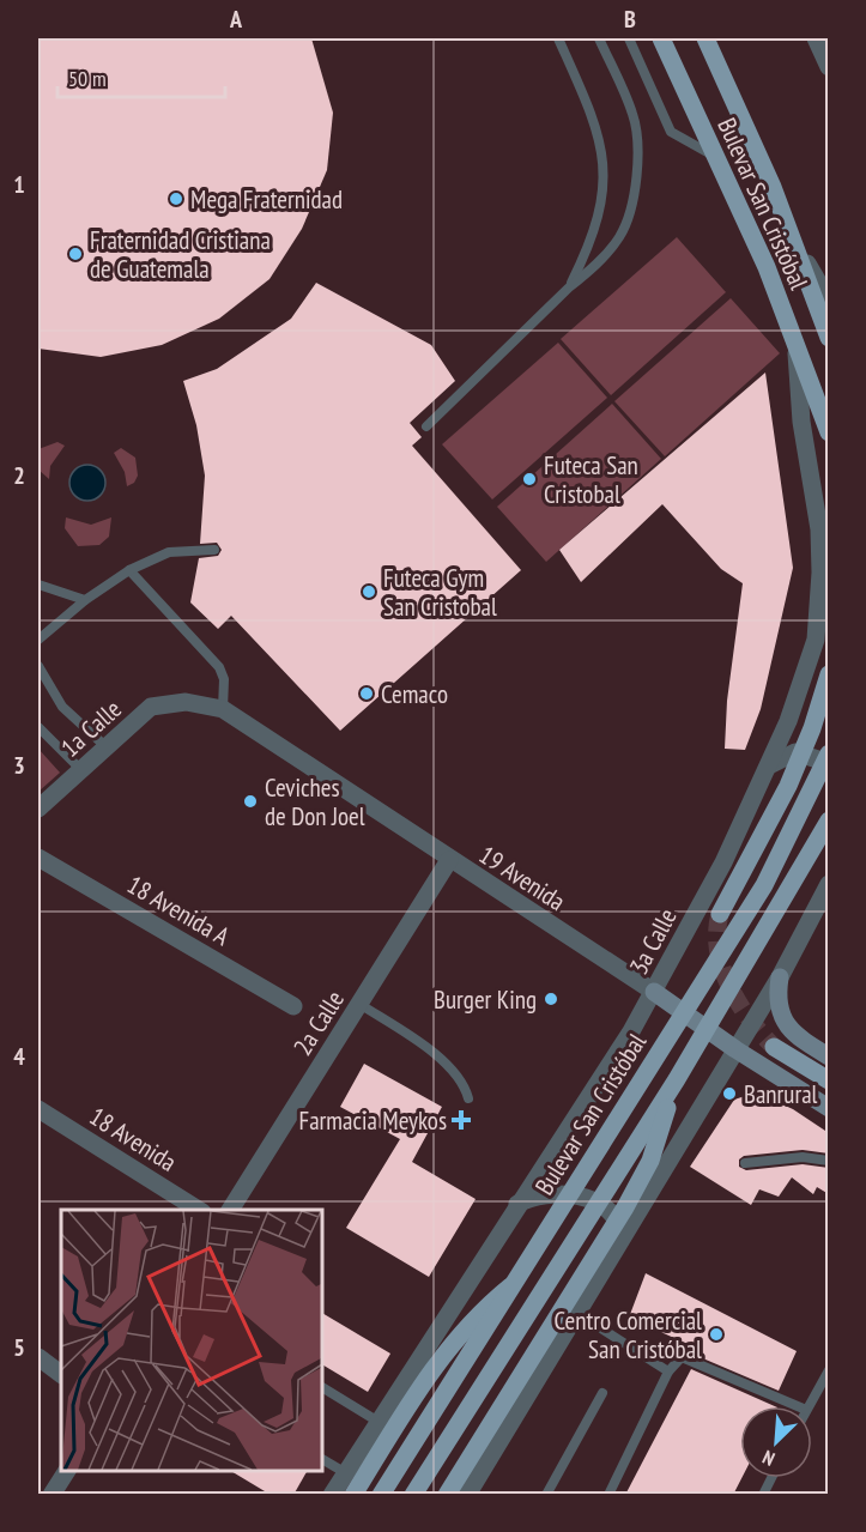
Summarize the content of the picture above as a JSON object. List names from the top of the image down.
{
  "streets": {
    "main road": ["Bulevar San Cristóbal", "19 Avenida"],
    "street": [
      "1a Calle",
      "18 Avenida A",
      "3a Calle",
      "2a Calle",
      "18 Avenida"
    ]
  },
  "crossings": [
    ["Bulevar San Cristóbal", "3a Calle"],
    ["1a Calle", "19 Avenida"],
    ["19 Avenida", "3a Calle"],
    ["19 Avenida", "2a Calle"]
  ],
  "places": {
    "other": [
      "Mega Fraternidad",
      "Fraternidad Cristiana de Guatemala",
      "Futeca San Cristobal",
      "Futeca Gym San Cristobal",
      "Cemaco",
      "Ceviches de Don Joel",
      "Burger King",
      "Banrural",
      "Centro Comercial San Cristóbal"
    ],
    "health": ["Farmacia Meykos"]
  },
  "scale_bar": "50 m",
  "north": "bottom left",
  "grid": {
    "columns": ["A", "B"],
    "rows": [
      "1",
      "2",
      "3",
      "4",
      "5"
    ]
  }
}
